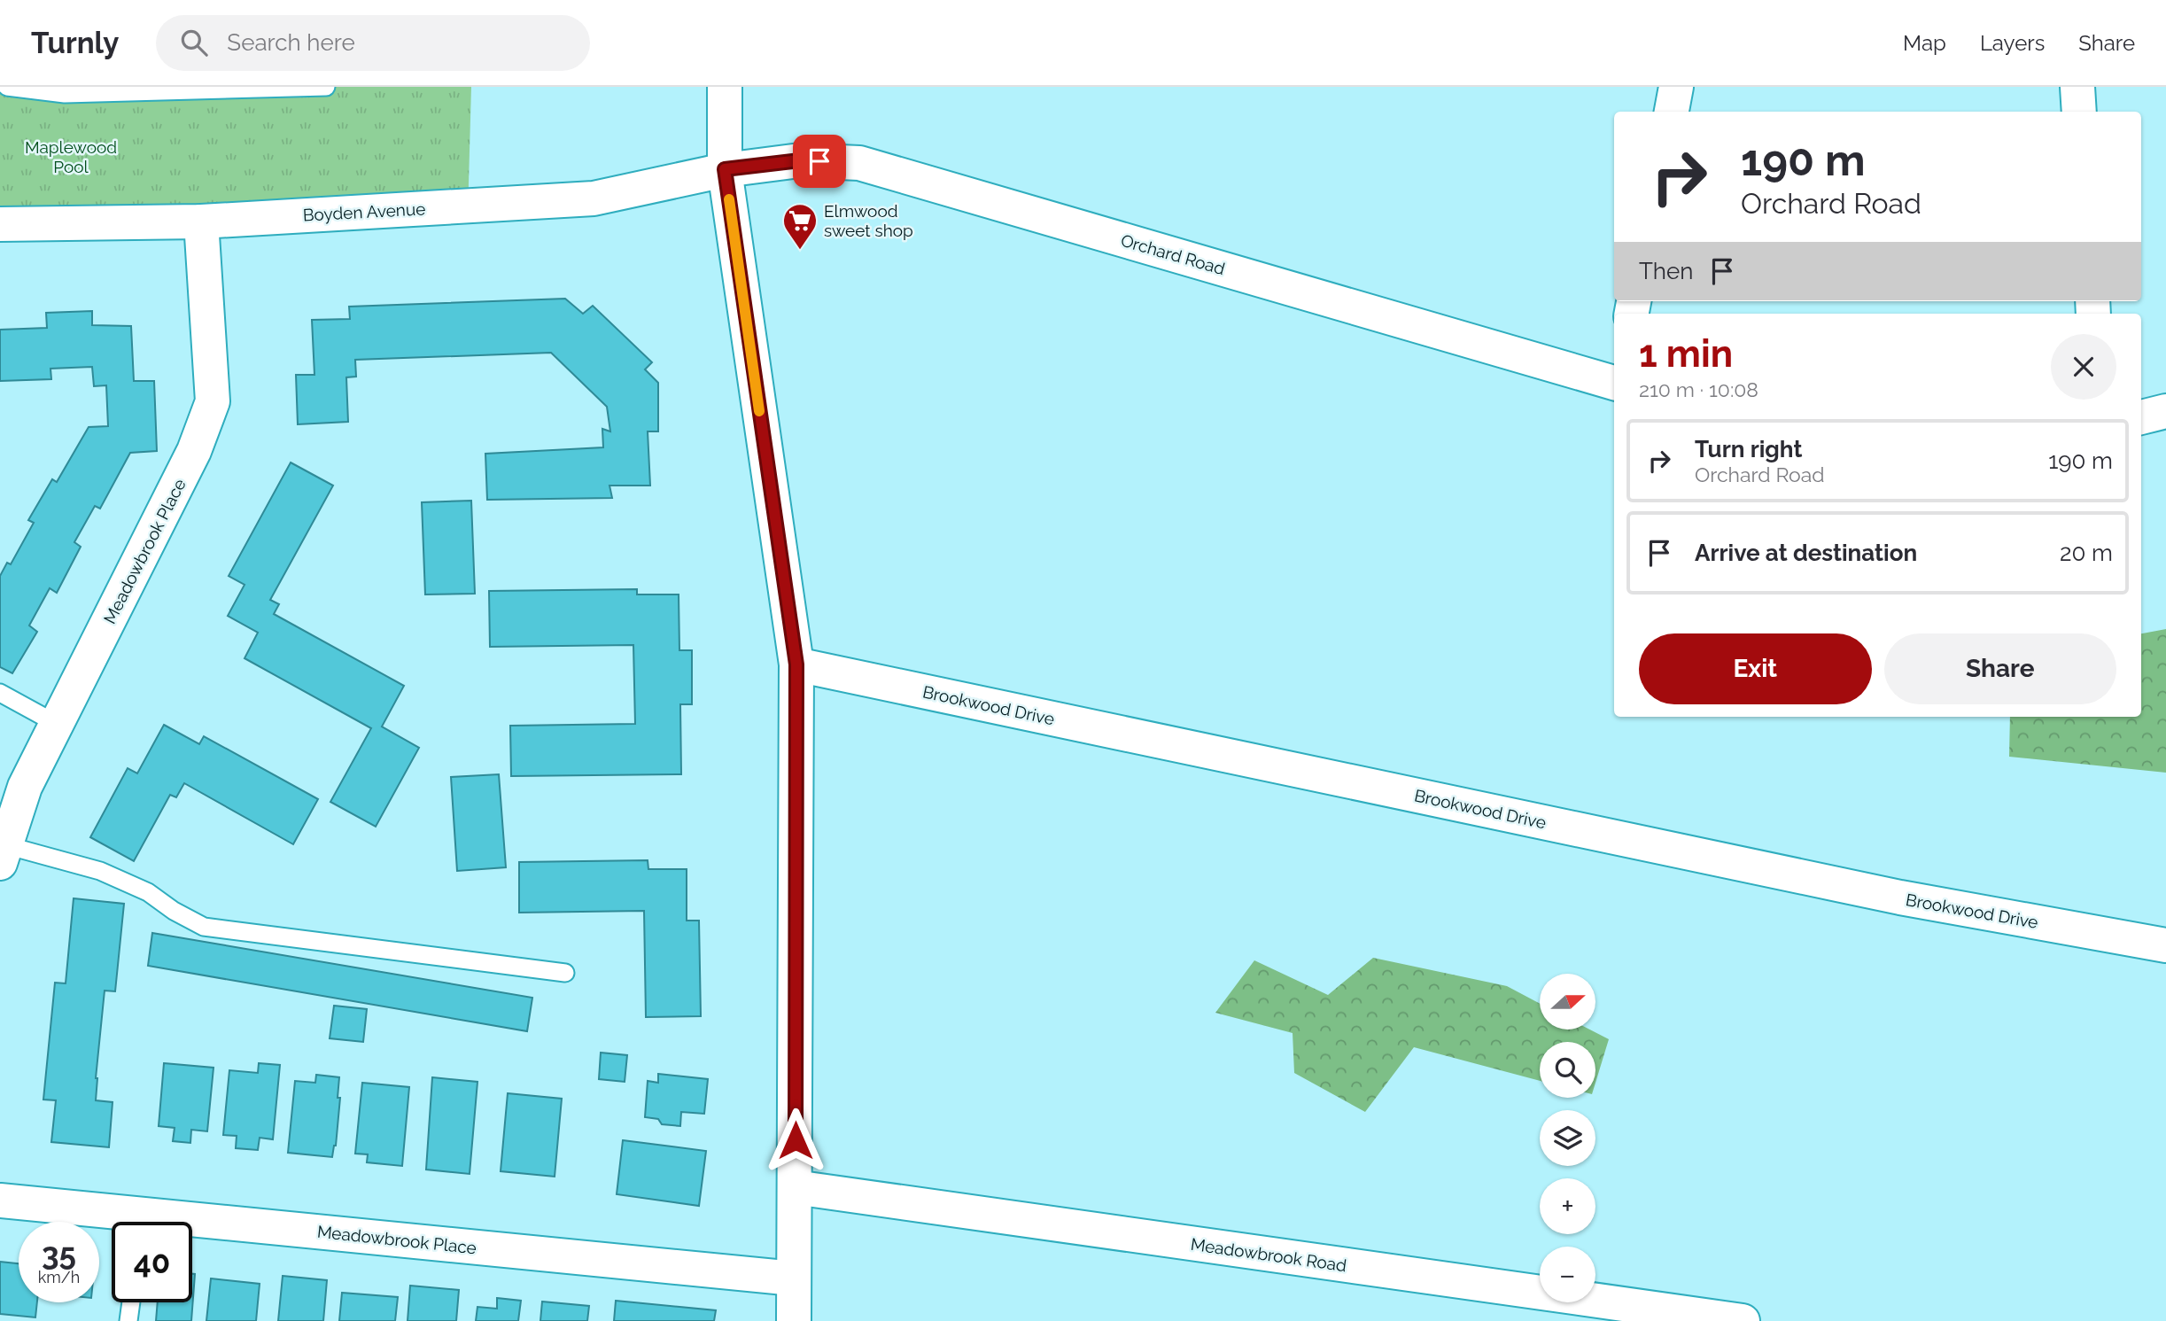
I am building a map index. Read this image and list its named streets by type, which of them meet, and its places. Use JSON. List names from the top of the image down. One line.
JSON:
{"streets":{"street":["Boyden Avenue","Orchard Road","Meadowbrook Place","Brookwood Drive","Meadowbrook Road"]},"crossings":[["Boyden Avenue","Orchard Road"],["Boyden Avenue","Meadowbrook Place"]],"parks":["Maplewood Pool"],"places":{"supermarket":["Elmwood sweet shop"]},"north":"right","page":{"header":"Turnly","search":"Search here","nav":["Map","Layers","Share"],"turn":["190 m","Orchard Road"],"then":"Then","heading":["1 min","210 m · 10:08"],"list":[{"name":"Turn right","note":"Orchard Road","value":"190 m"},{"name":"Arrive at destination","value":"20 m"}],"buttons":["Exit","Share"],"map_buttons":["+","−"],"speed":"35 km/h","limit":"40"}}
